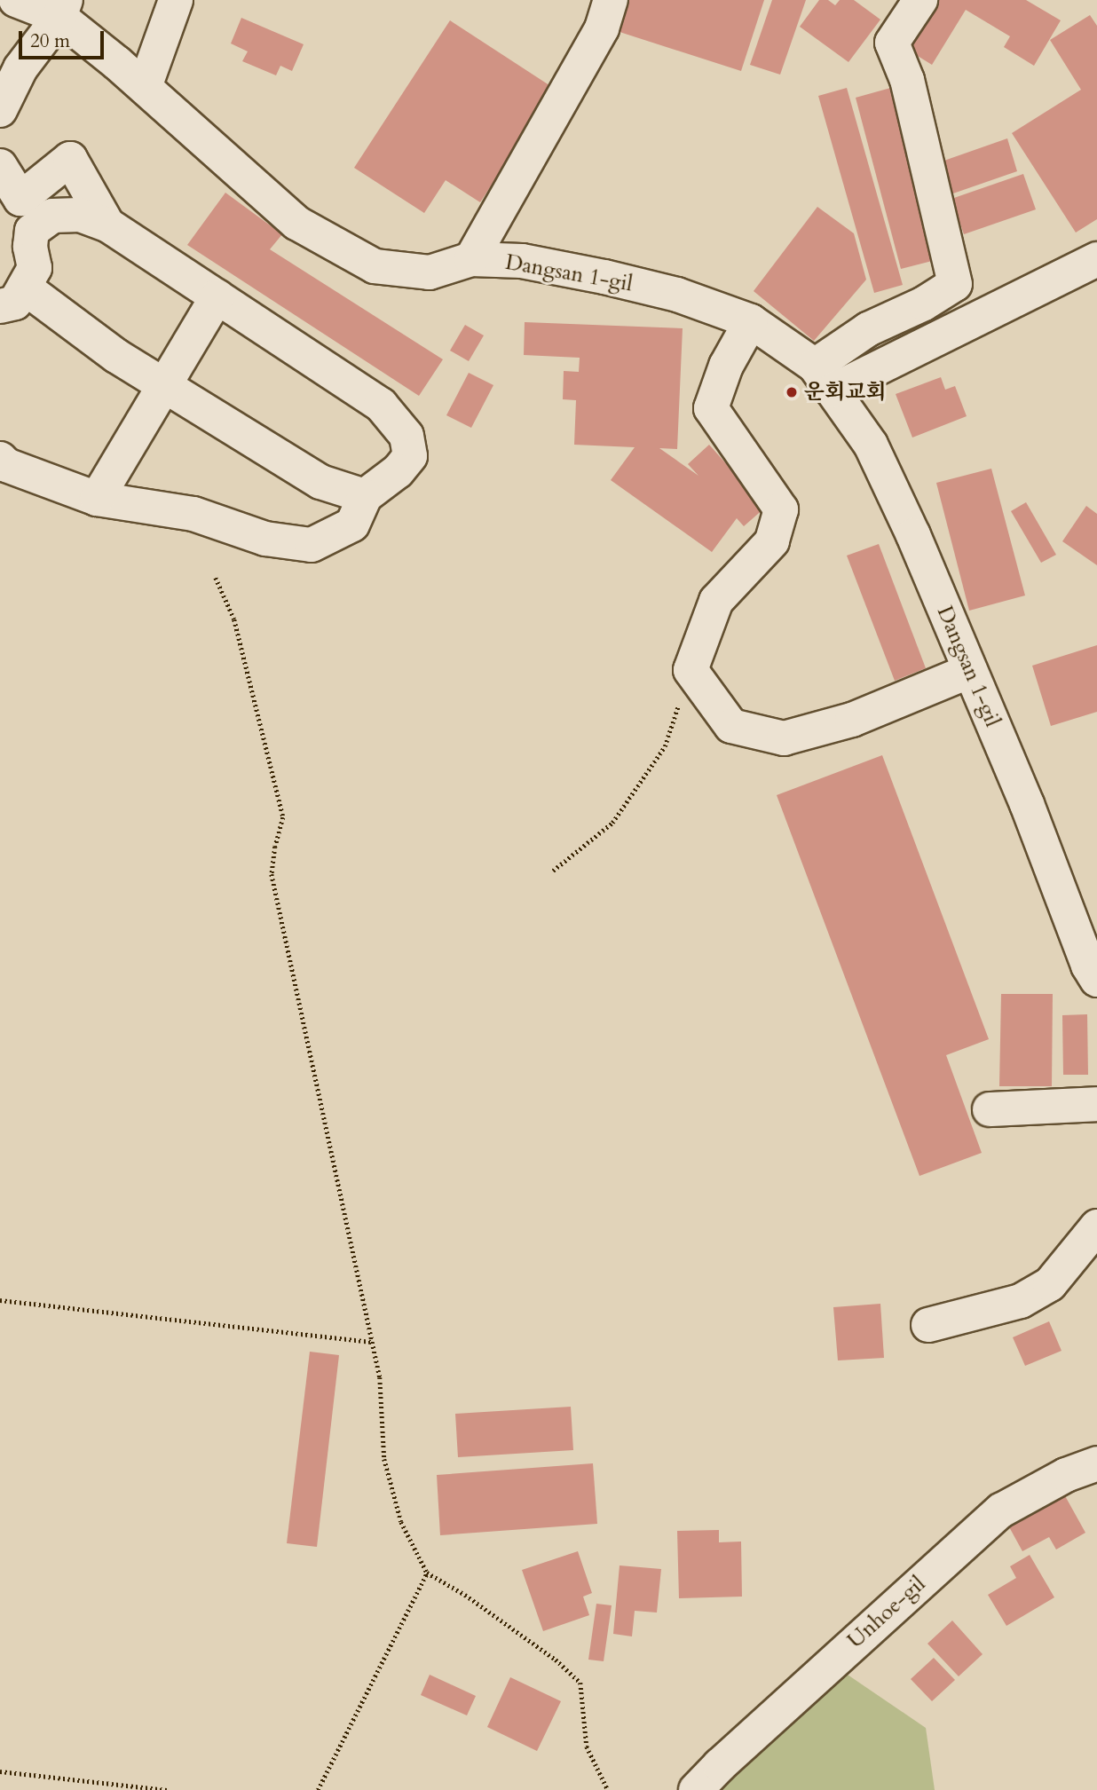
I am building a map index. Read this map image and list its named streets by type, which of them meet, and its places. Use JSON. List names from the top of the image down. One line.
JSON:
{"streets":{"street":["Dangsan 1-gil","Unhoe-gil"]},"places":["운회교회"],"scale_bar":"20 m"}
